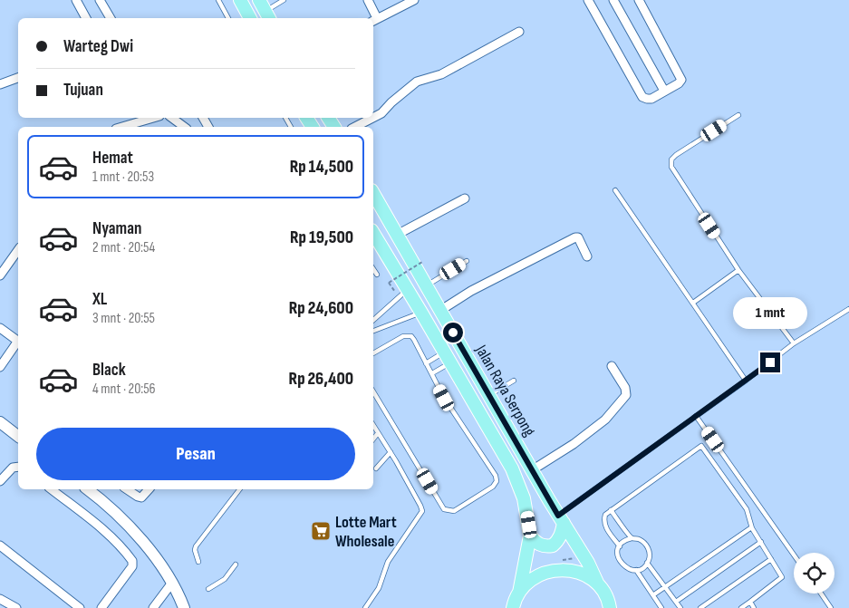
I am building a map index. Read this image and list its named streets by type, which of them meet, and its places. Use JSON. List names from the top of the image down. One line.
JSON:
{"streets":{"main road":["Jalan Raya Serpong"]},"places":{"supermarket":["Lotte Mart Wholesale"]},"page":{"banner":["Warteg Dwi","Tujuan"],"list":[{"name":"Hemat","note":"1 mnt · 20:53","value":"Rp 14,500"},{"name":"Nyaman","note":"2 mnt · 20:54","value":"Rp 19,500"},{"name":"XL","note":"3 mnt · 20:55","value":"Rp 24,600"},{"name":"Black","note":"4 mnt · 20:56","value":"Rp 26,400"}],"bubble":"1 mnt","buttons":"Pesan"}}
